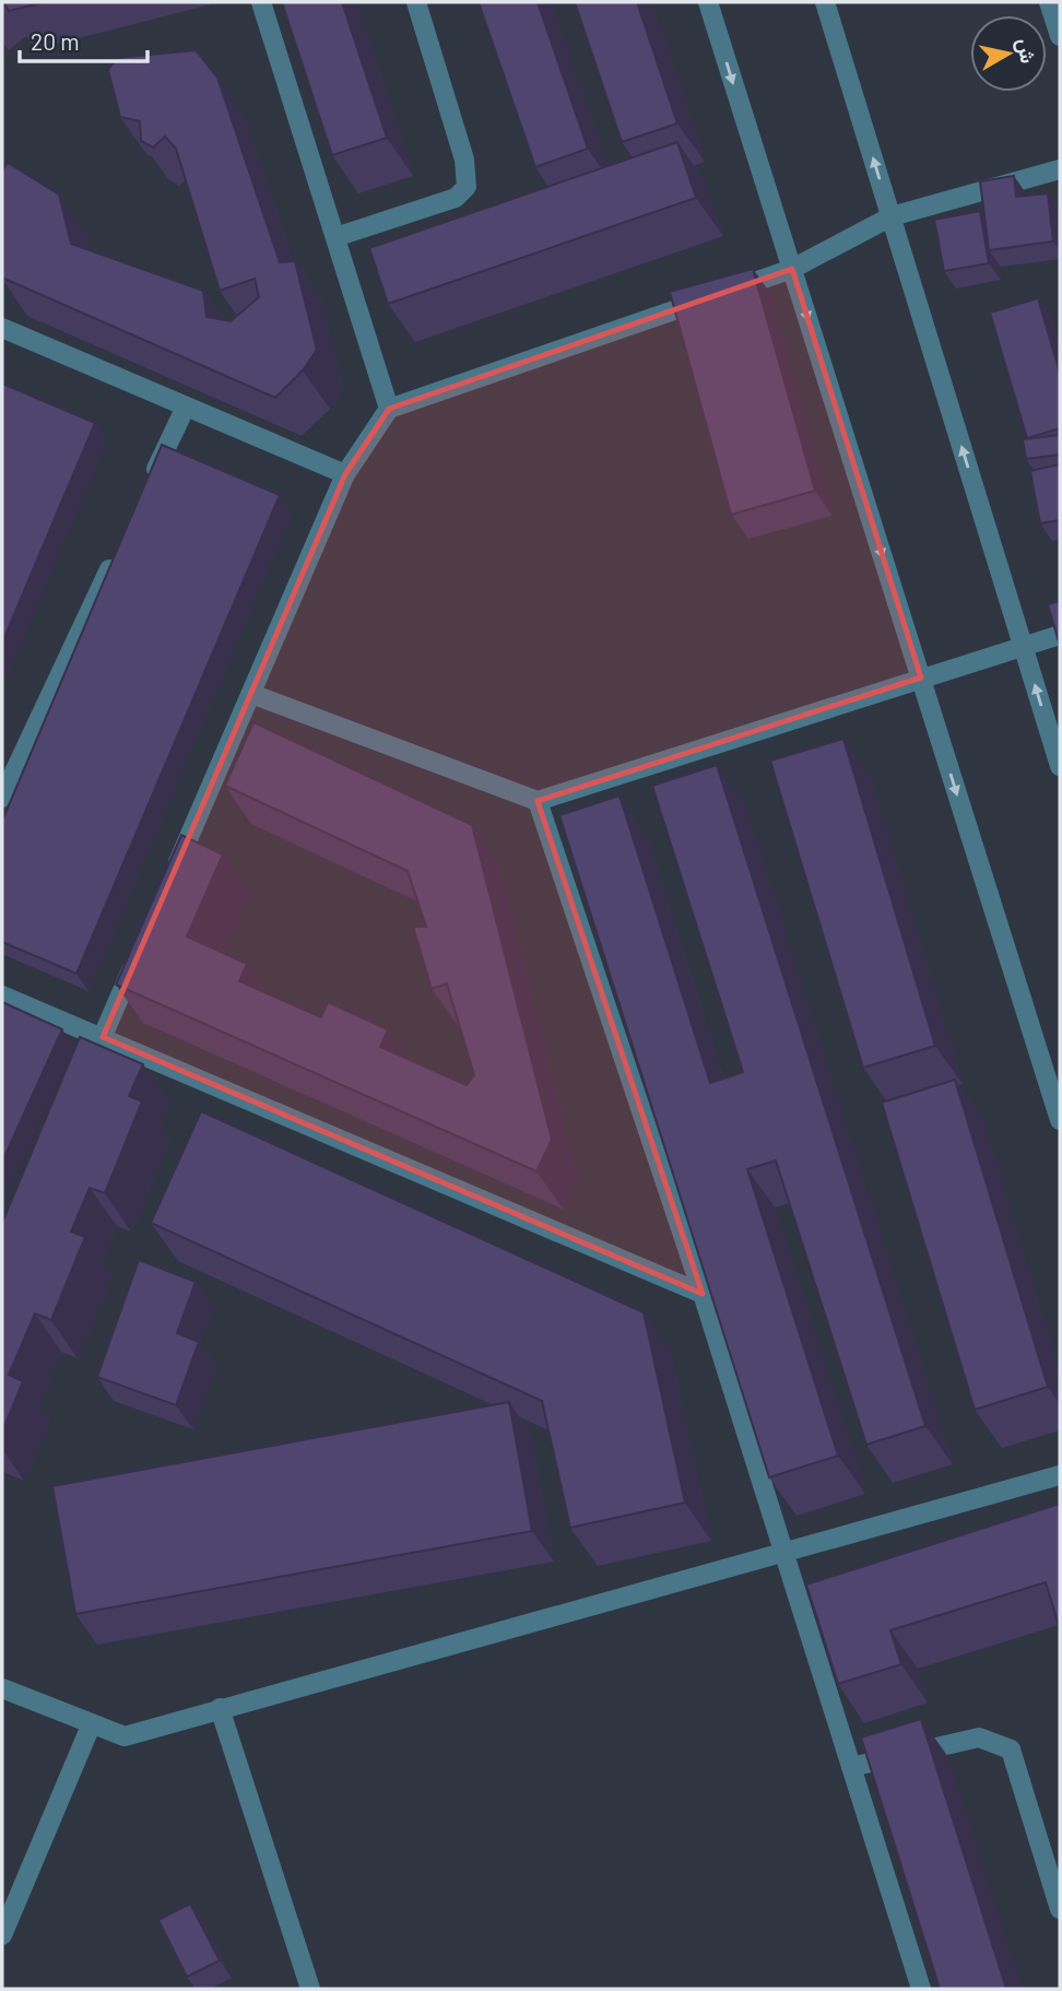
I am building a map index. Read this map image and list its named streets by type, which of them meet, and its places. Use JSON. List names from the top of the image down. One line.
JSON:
{"scale_bar":"20 m","north":"right"}
